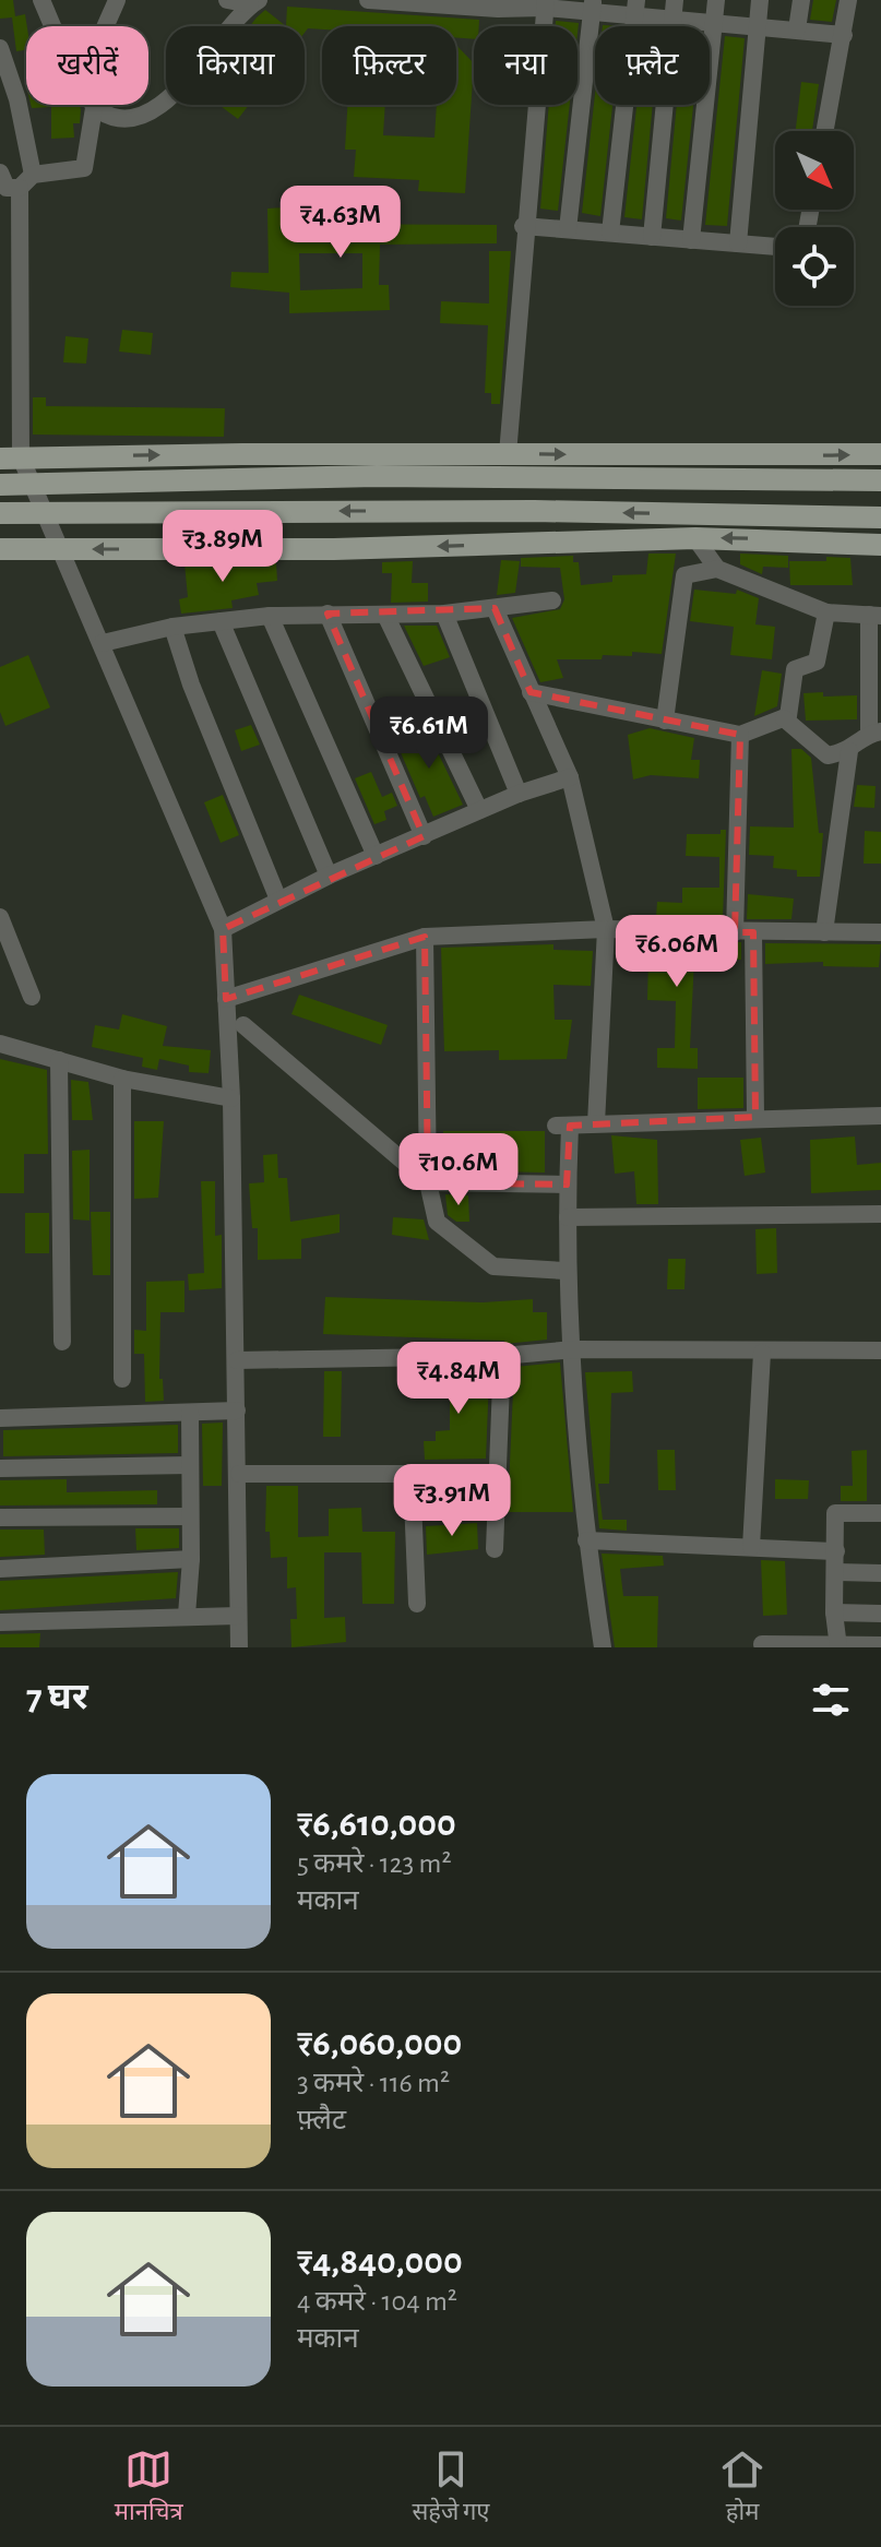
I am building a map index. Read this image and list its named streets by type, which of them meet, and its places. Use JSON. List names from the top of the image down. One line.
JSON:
{"north":"bottom right","page":{"chip":["खरीदें","किराया","फ़िल्टर","नया","फ़्लैट"],"price":["₹4.63M","₹3.89M","₹6.61M","₹6.06M","₹10.6M","₹4.84M","₹3.91M"],"heading":"7 घर","list":[{"name":"₹6,610,000","note":"5 कमरे · 123 m² · मकान"},{"name":"₹6,060,000","note":"3 कमरे · 116 m² · फ़्लैट"},{"name":"₹4,840,000","note":"4 कमरे · 104 m² · मकान"}],"tabs":["मानचित्र","सहेजे गए","होम"]}}
